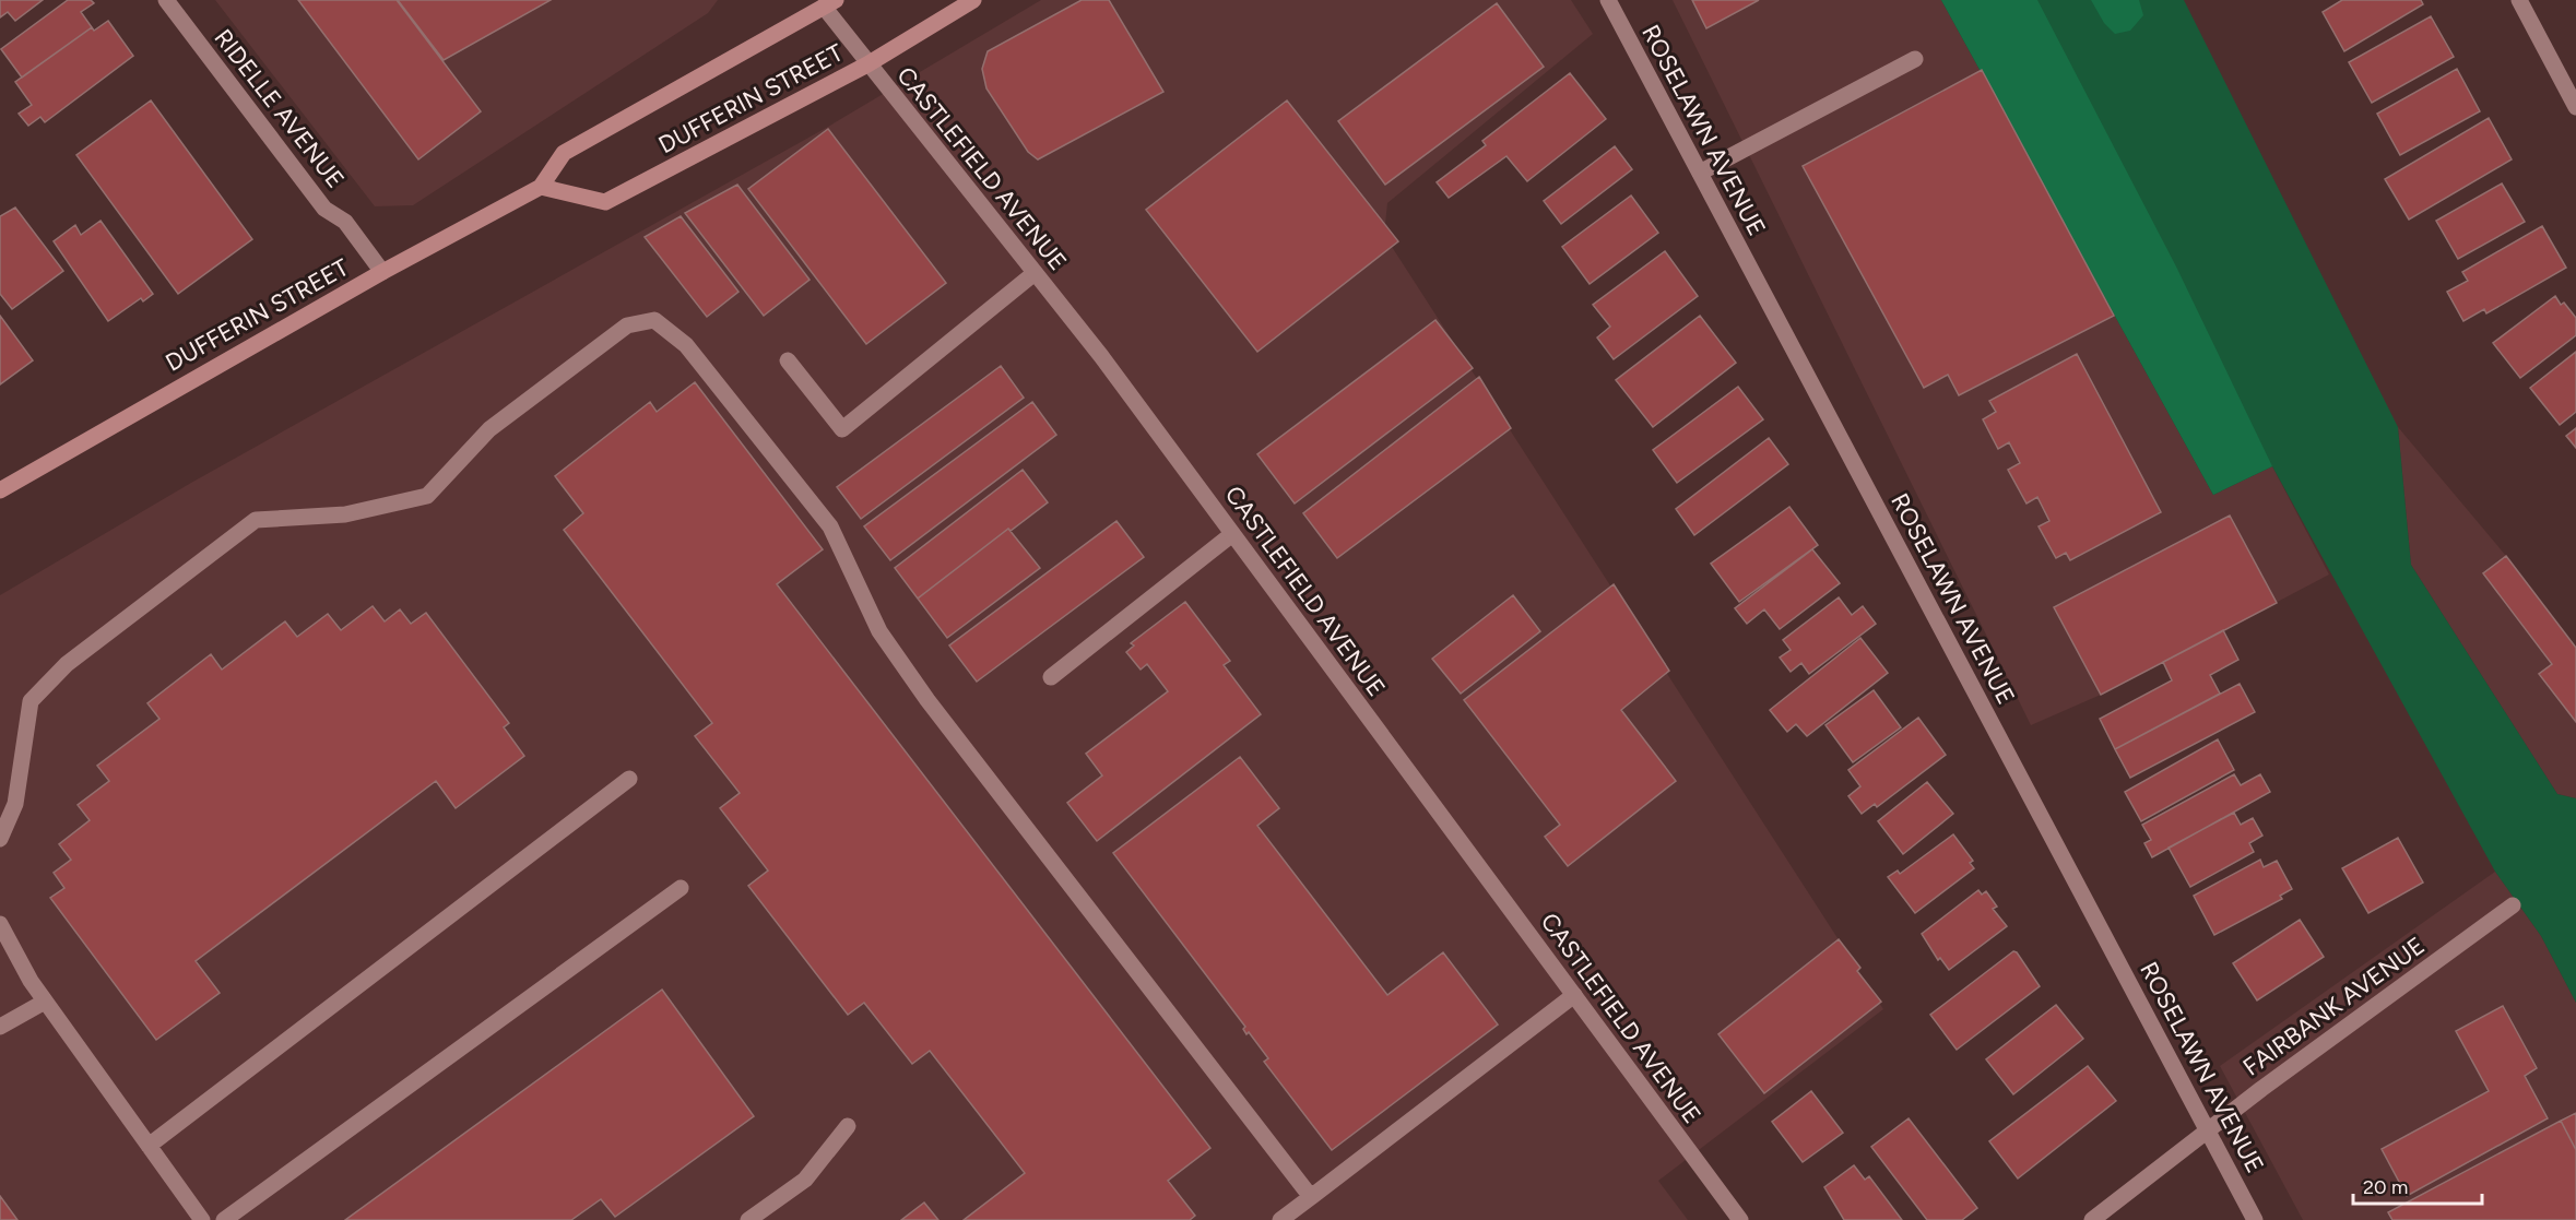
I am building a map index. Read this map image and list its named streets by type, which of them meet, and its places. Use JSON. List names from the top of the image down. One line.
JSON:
{"streets":{"main road":["DUFFERIN STREET"],"street":["RIDELLE AVENUE","ROSELAWN AVENUE","CASTLEFIELD AVENUE","FAIRBANK AVENUE"]},"crossings":[["DUFFERIN STREET","RIDELLE AVENUE"],["DUFFERIN STREET","CASTLEFIELD AVENUE"],["ROSELAWN AVENUE","FAIRBANK AVENUE"]],"scale_bar":"20 m"}
